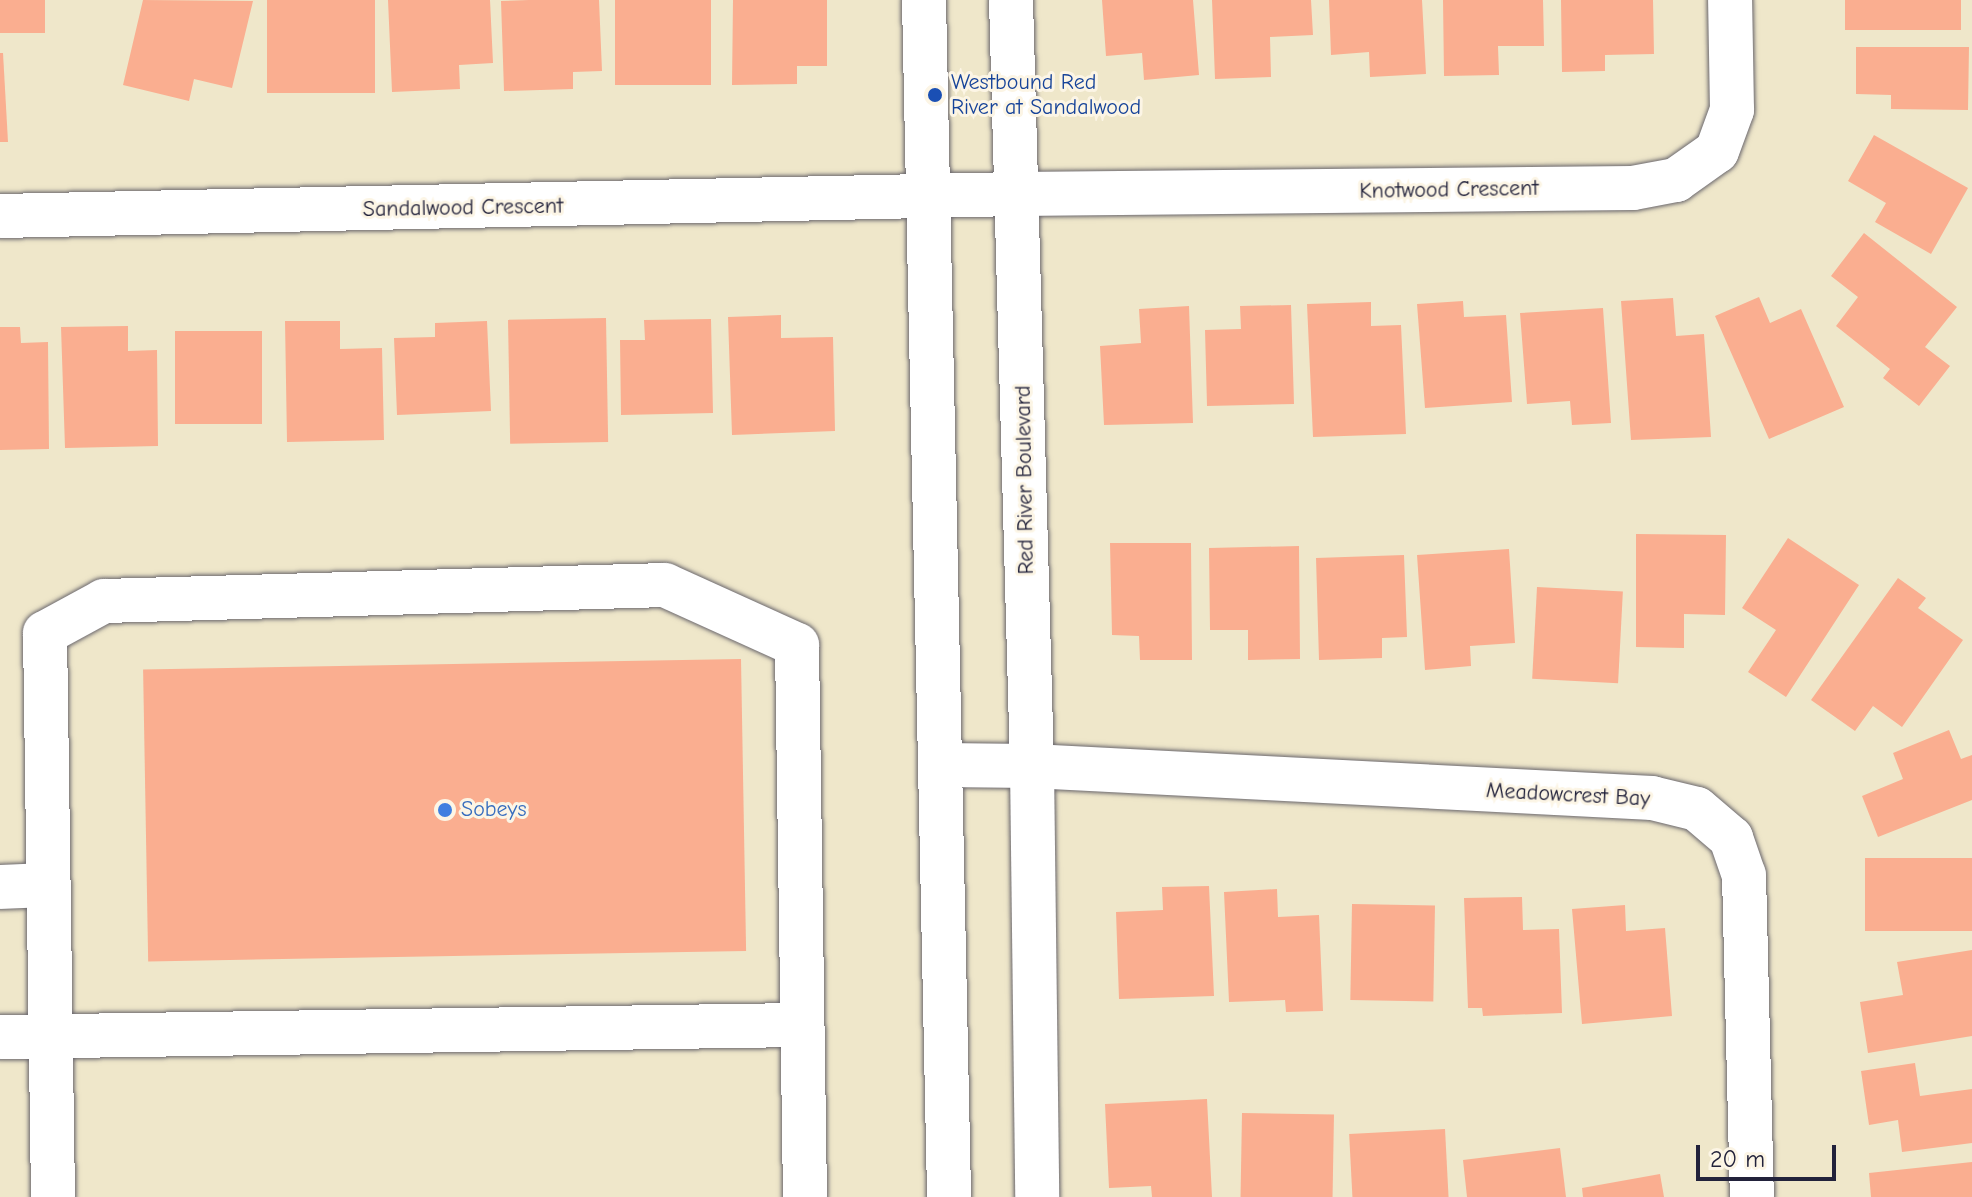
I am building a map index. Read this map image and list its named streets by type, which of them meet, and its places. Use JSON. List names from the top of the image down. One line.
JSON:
{"streets":{"street":["Knotwood Crescent","Sandalwood Crescent","Red River Boulevard","Meadowcrest Bay"]},"crossings":[["Knotwood Crescent","Red River Boulevard"],["Red River Boulevard","Meadowcrest Bay"]],"places":["Westbound Red River at Sandalwood","Sobeys"],"scale_bar":"20 m"}
